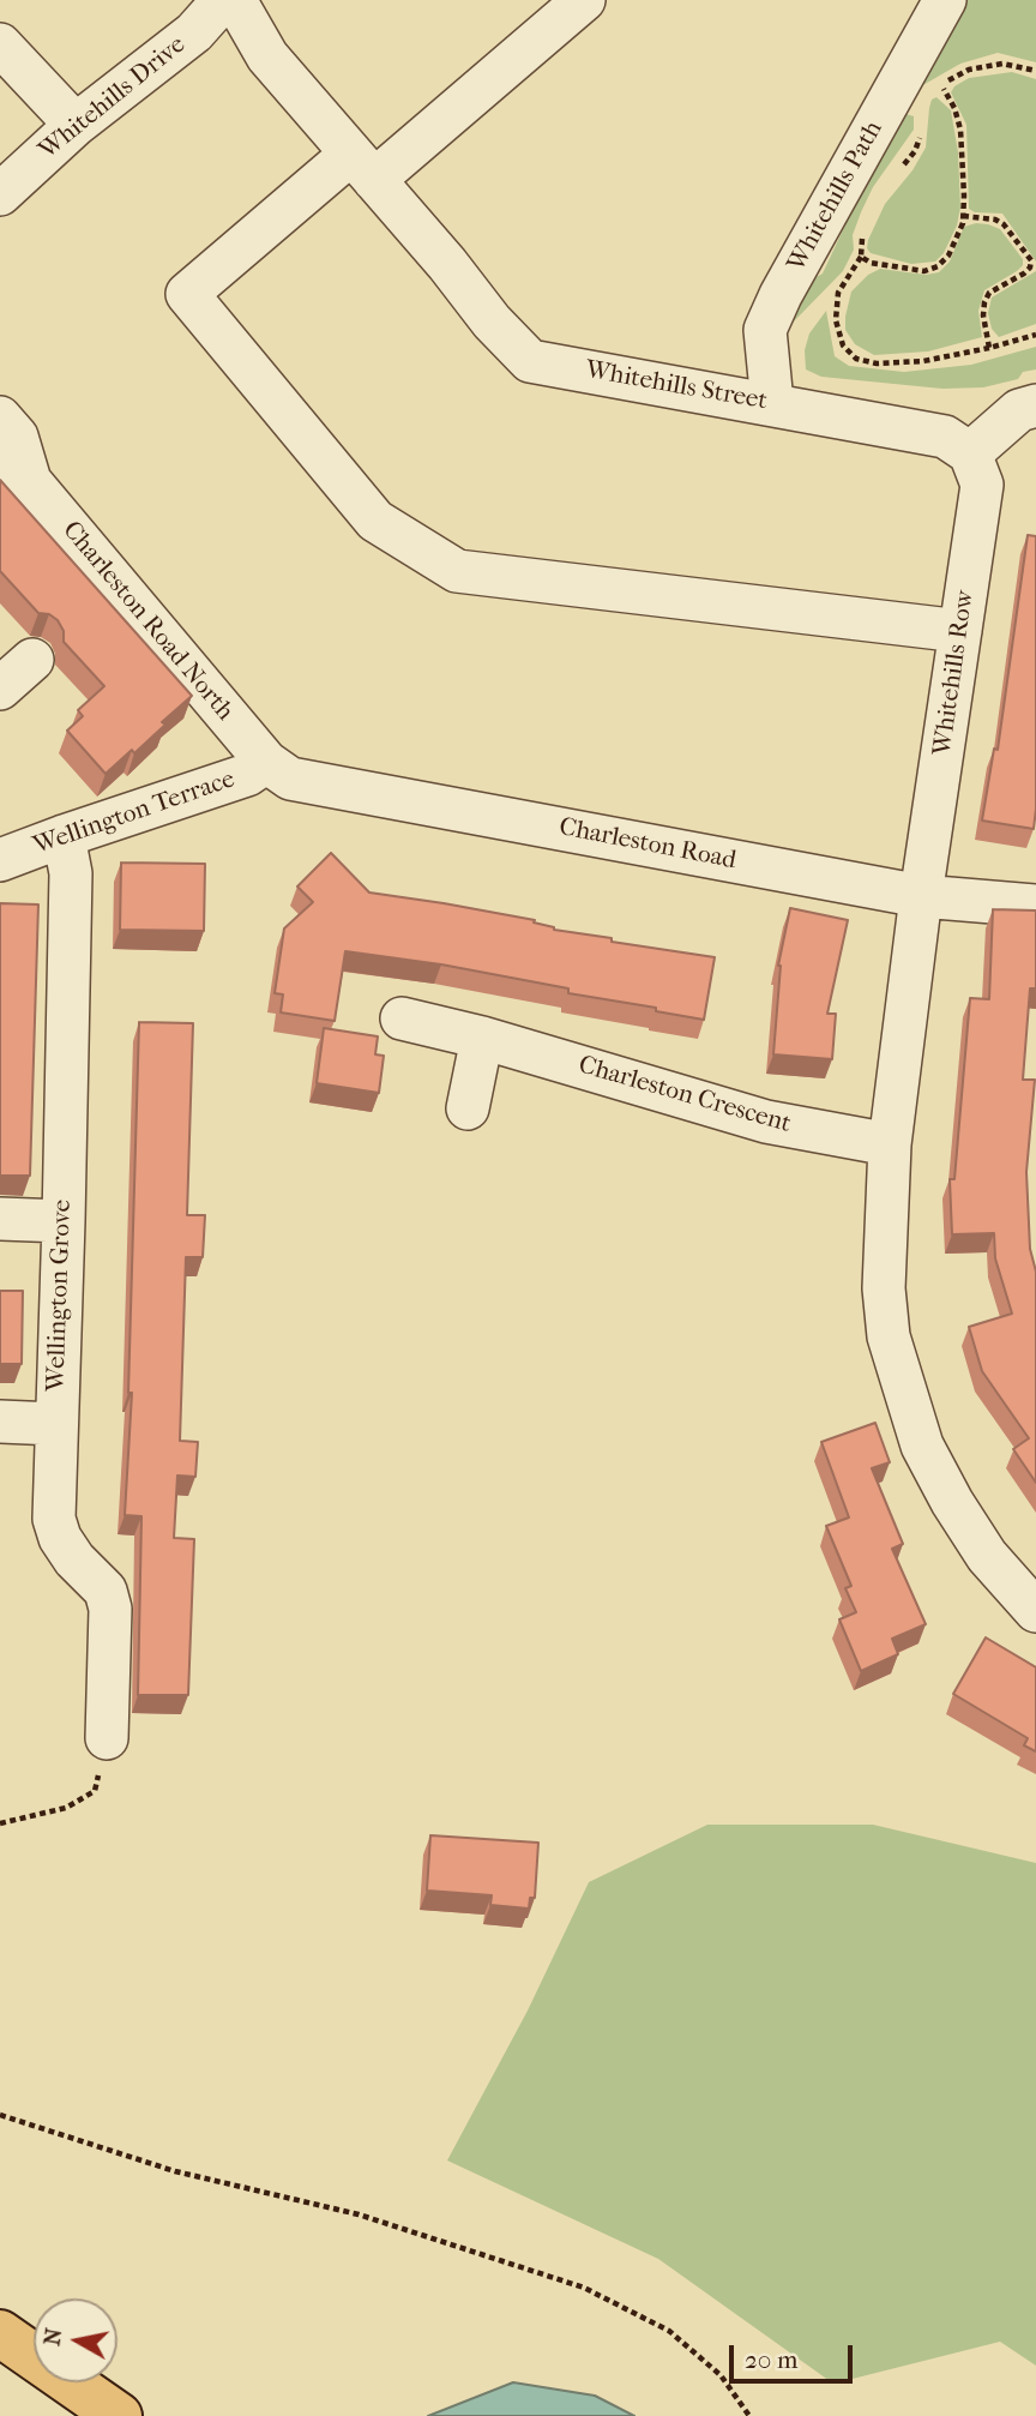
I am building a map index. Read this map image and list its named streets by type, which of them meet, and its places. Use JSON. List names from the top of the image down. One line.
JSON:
{"streets":{"street":["Whitehills Drive","Whitehills Path","Whitehills Street","Charleston Road North","Whitehills Row","Wellington Terrace","Charleston Road","Charleston Crescent","Wellington Grove"]},"crossings":[["Whitehills Path","Whitehills Street"],["Whitehills Street","Whitehills Row"],["Charleston Road North","Wellington Terrace"],["Charleston Road North","Charleston Road"],["Whitehills Row","Charleston Road"],["Wellington Terrace","Charleston Road"],["Wellington Terrace","Wellington Grove"]],"scale_bar":"20 m","north":"left"}
